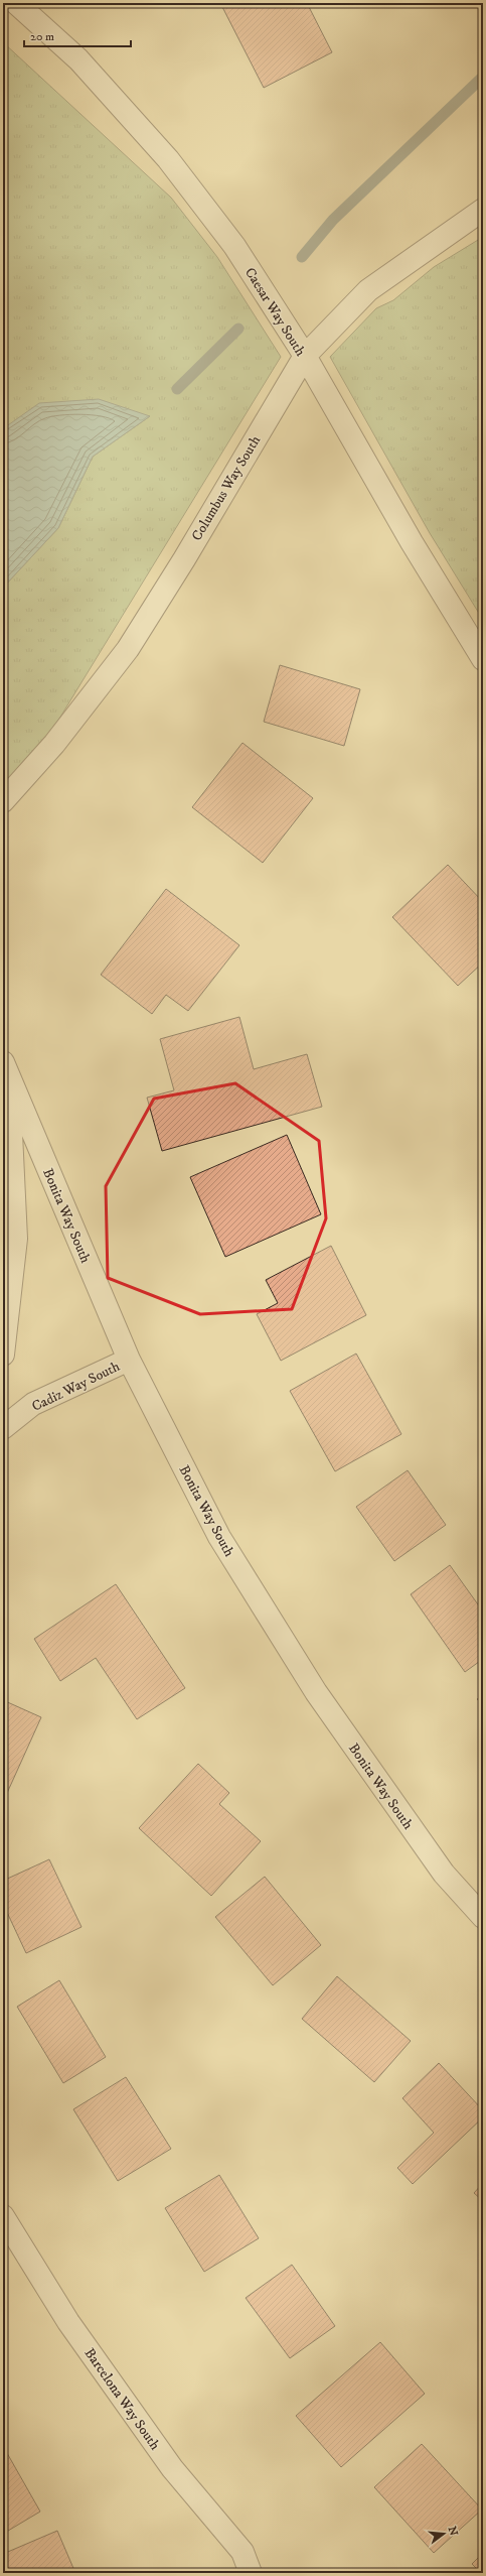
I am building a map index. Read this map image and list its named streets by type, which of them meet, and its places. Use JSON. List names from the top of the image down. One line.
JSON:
{"streets":{"street":["Caesar Way South","Columbus Way South","Bonita Way South","Cadiz Way South","Barcelona Way South"]},"crossings":[["Caesar Way South","Columbus Way South"],["Bonita Way South","Cadiz Way South"]],"scale_bar":"20 m","north":"right"}
